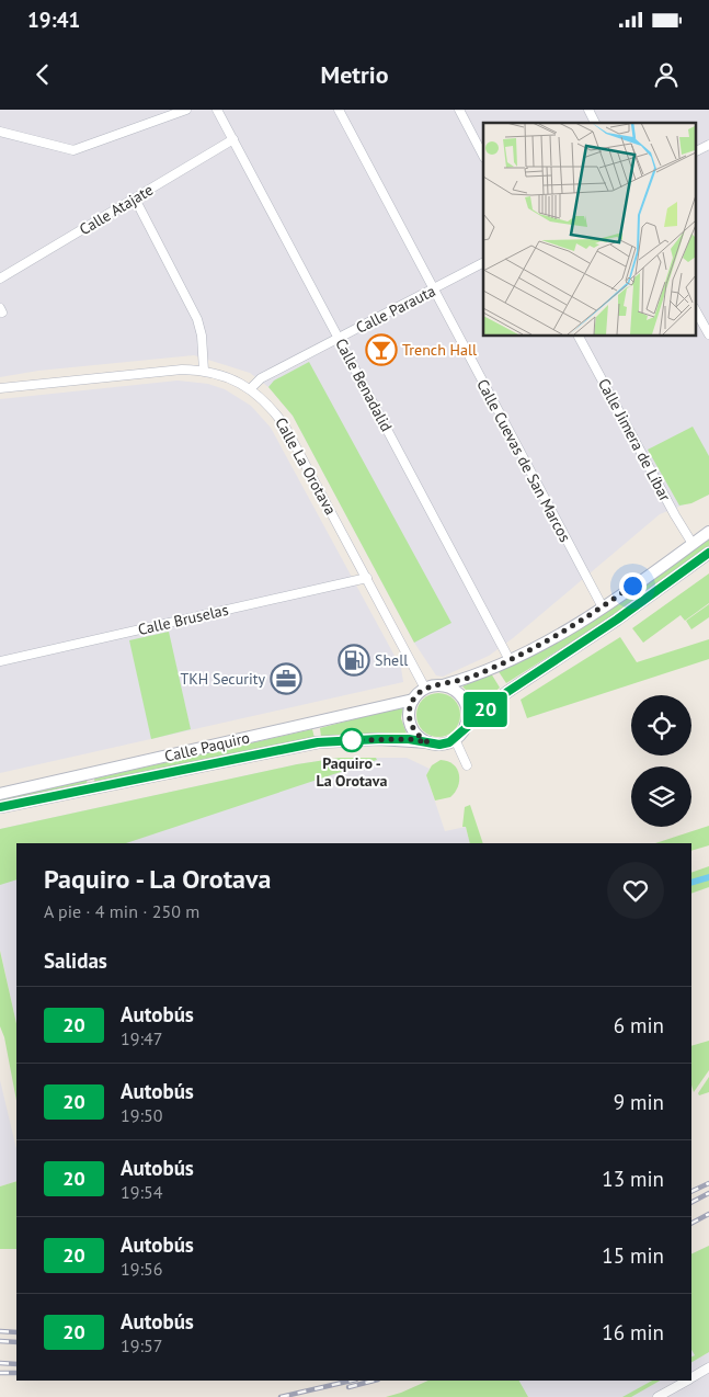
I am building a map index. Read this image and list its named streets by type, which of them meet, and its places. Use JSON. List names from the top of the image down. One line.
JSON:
{"streets":{"main road":["Calle Paquiro"],"street":["Calle Atajate","Calle Parauta","Calle Benadalid","Calle Jimera de Líbar","Calle Cuevas de San Marcos","Calle La Orotava","Calle Bruselas"]},"crossings":[["Calle Atajate","Calle Benadalid"],["Calle Parauta","Calle Benadalid"],["Calle Parauta","Calle Cuevas de San Marcos"],["Calle Parauta","Calle La Orotava"],["Calle La Orotava","Calle Bruselas"],["Calle La Orotava","Calle Paquiro"]],"places":{"bar":["Trench Hall"],"fuel station":["Shell"],"office":["TKH Security"],"other":["Paquiro - La Orotava"]},"lines":["bus line 20"],"page":{"status":"19:41","header":"Metrio","on_map":"20","heading":[["Paquiro - La Orotava","A pie · 4 min · 250 m"],"Salidas"],"list":[{"mark":"20","name":"Autobús","note":"19:47","value":"6 min"},{"mark":"20","name":"Autobús","note":"19:50","value":"9 min"},{"mark":"20","name":"Autobús","note":"19:54","value":"13 min"},{"mark":"20","name":"Autobús","note":"19:56","value":"15 min"},{"mark":"20","name":"Autobús","note":"19:57","value":"16 min"}]}}
